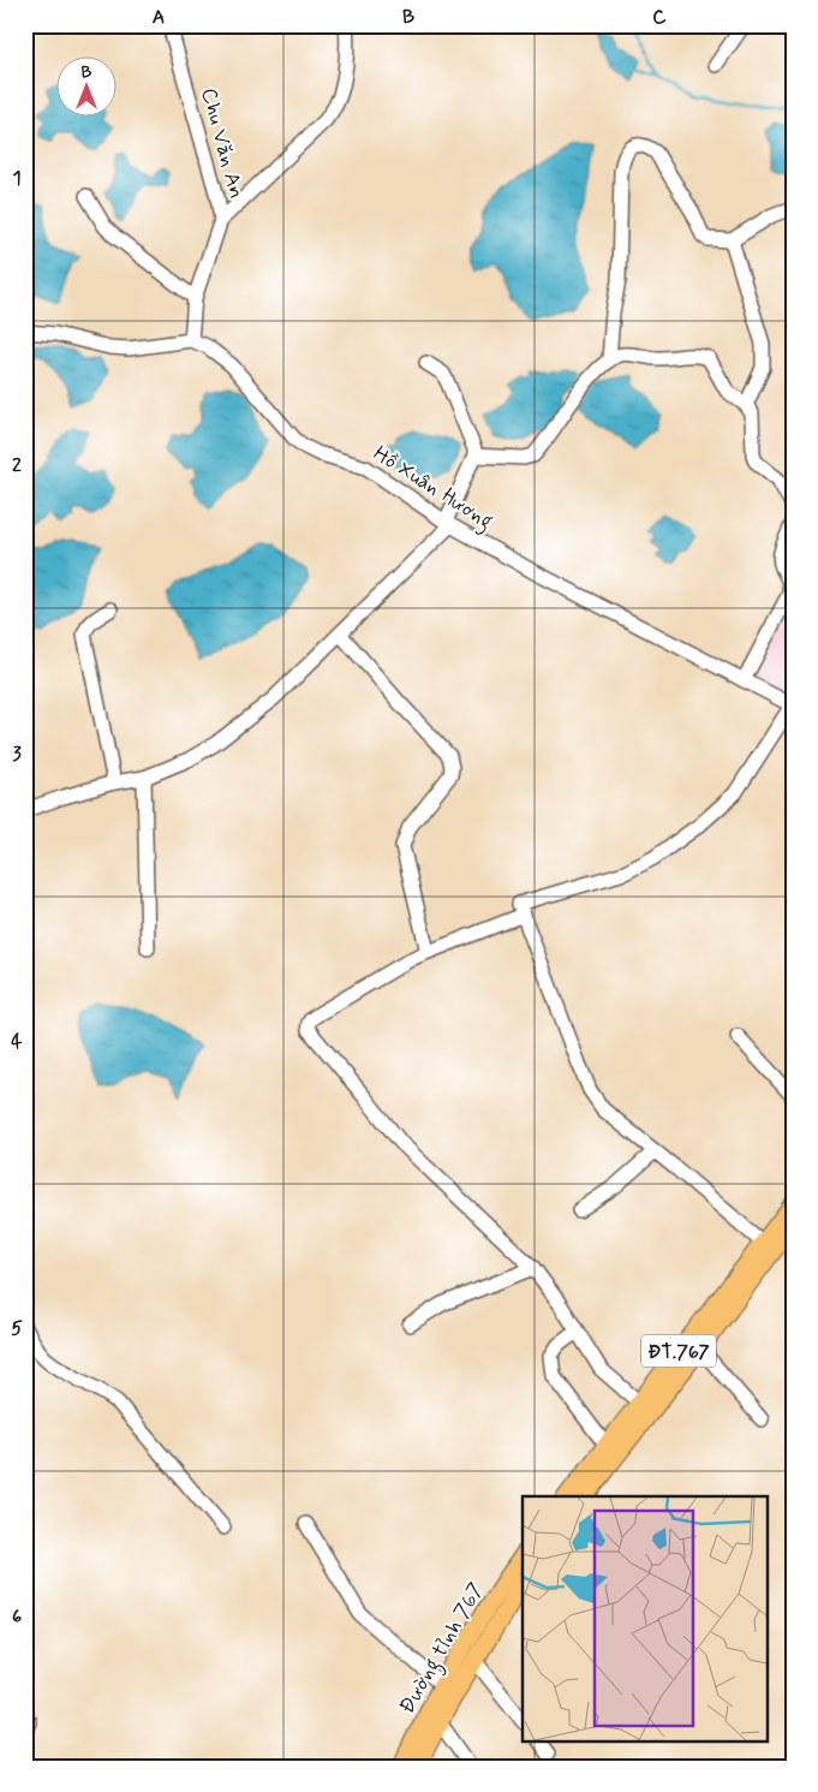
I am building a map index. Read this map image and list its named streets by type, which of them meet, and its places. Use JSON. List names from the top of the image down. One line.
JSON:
{"streets":{"main road":["ĐT.767","Đường tỉnh 767"],"street":["Chu Văn An","Hồ Xuân Hương"]},"crossings":[["Chu Văn An","Hồ Xuân Hương"]],"north":"top","grid":{"columns":["A","B","C"],"rows":["1","2","3","4","5","6"]}}
